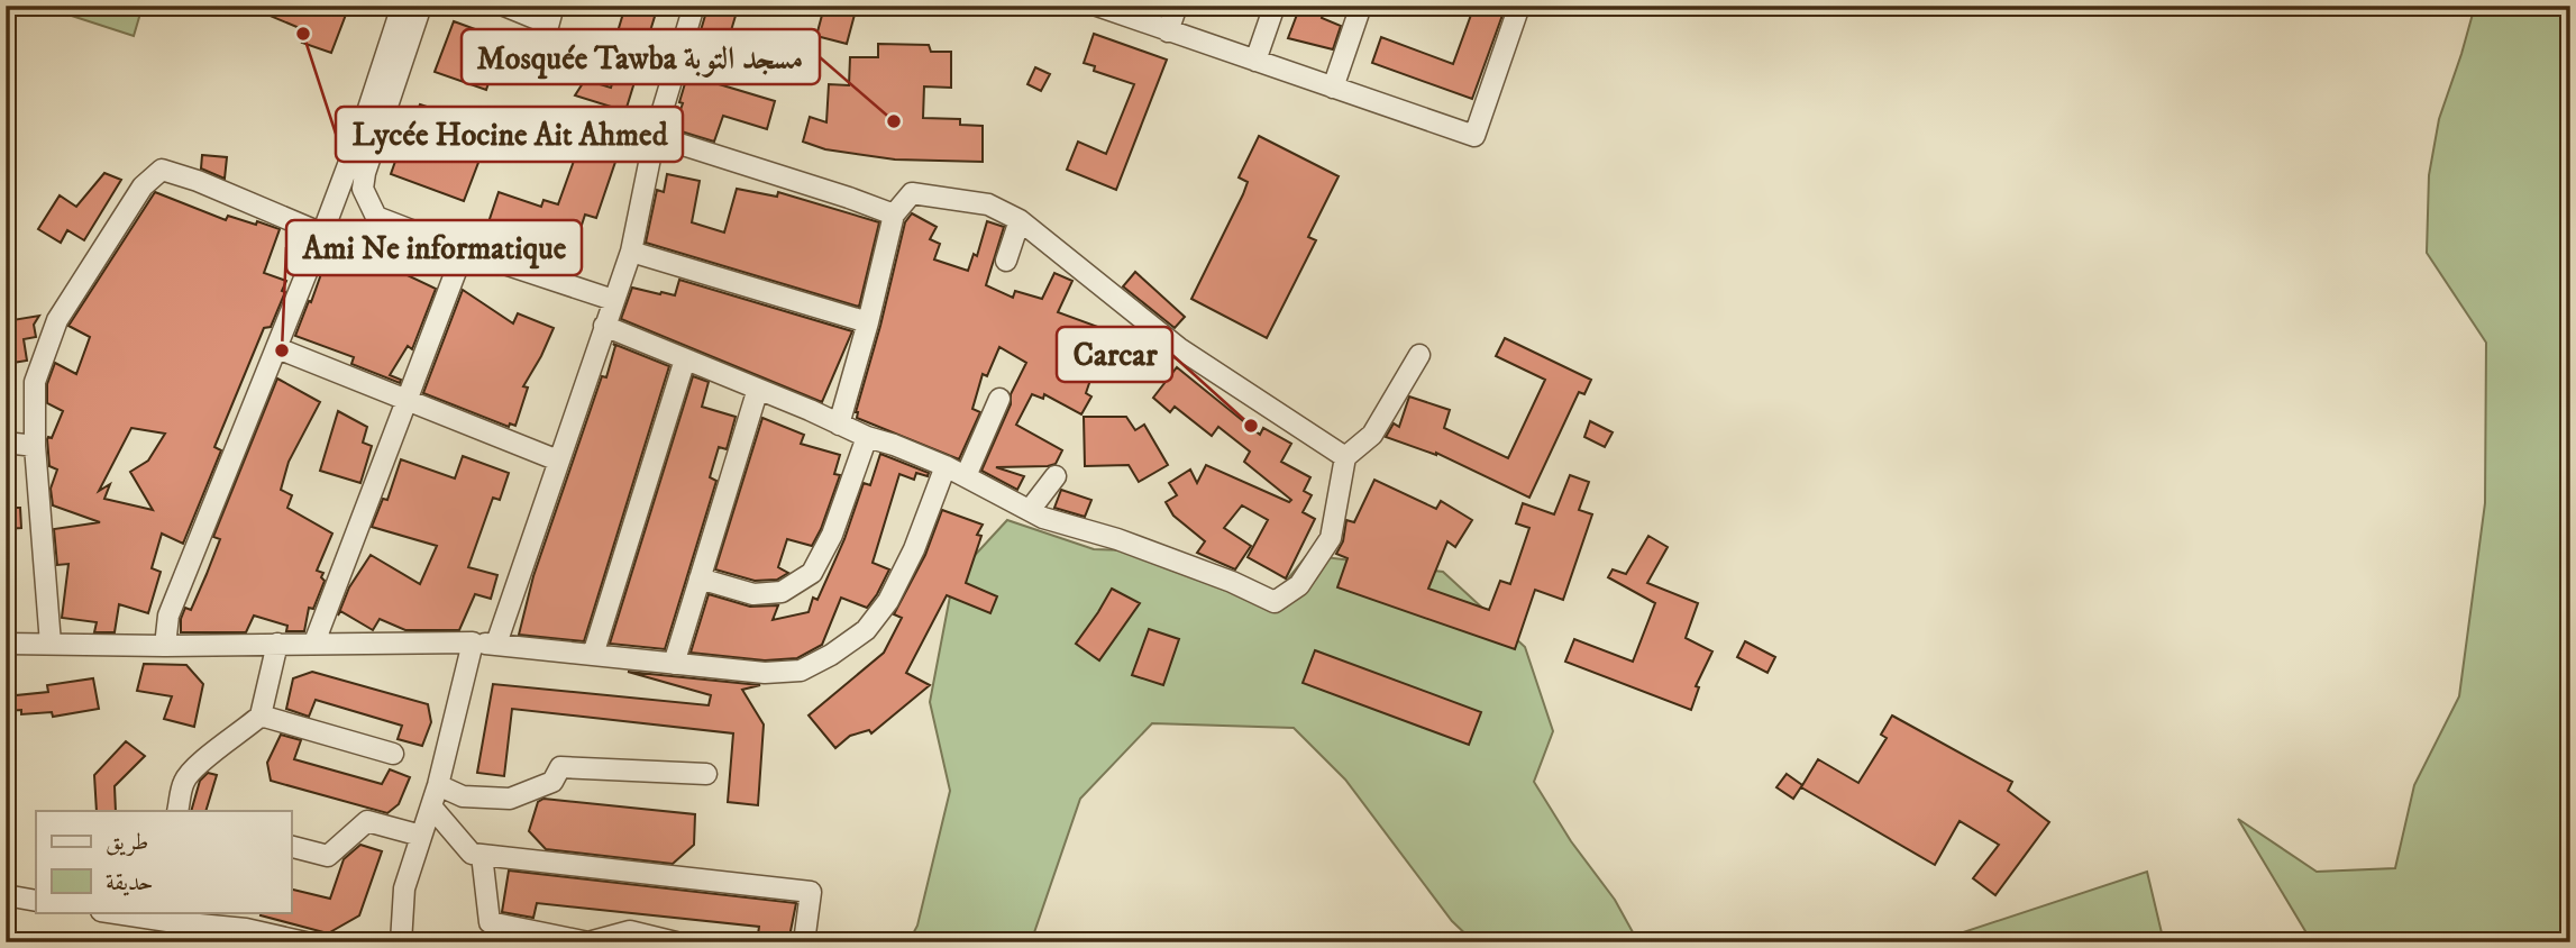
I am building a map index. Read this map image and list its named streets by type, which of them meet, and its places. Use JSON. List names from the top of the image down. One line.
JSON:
{"places":["Lycée Hocine Ait Ahmed","Mosquée Tawba مسجد التوبة","Ami Ne informatique","Carcar"],"legend":["طريق","حديقة"]}
